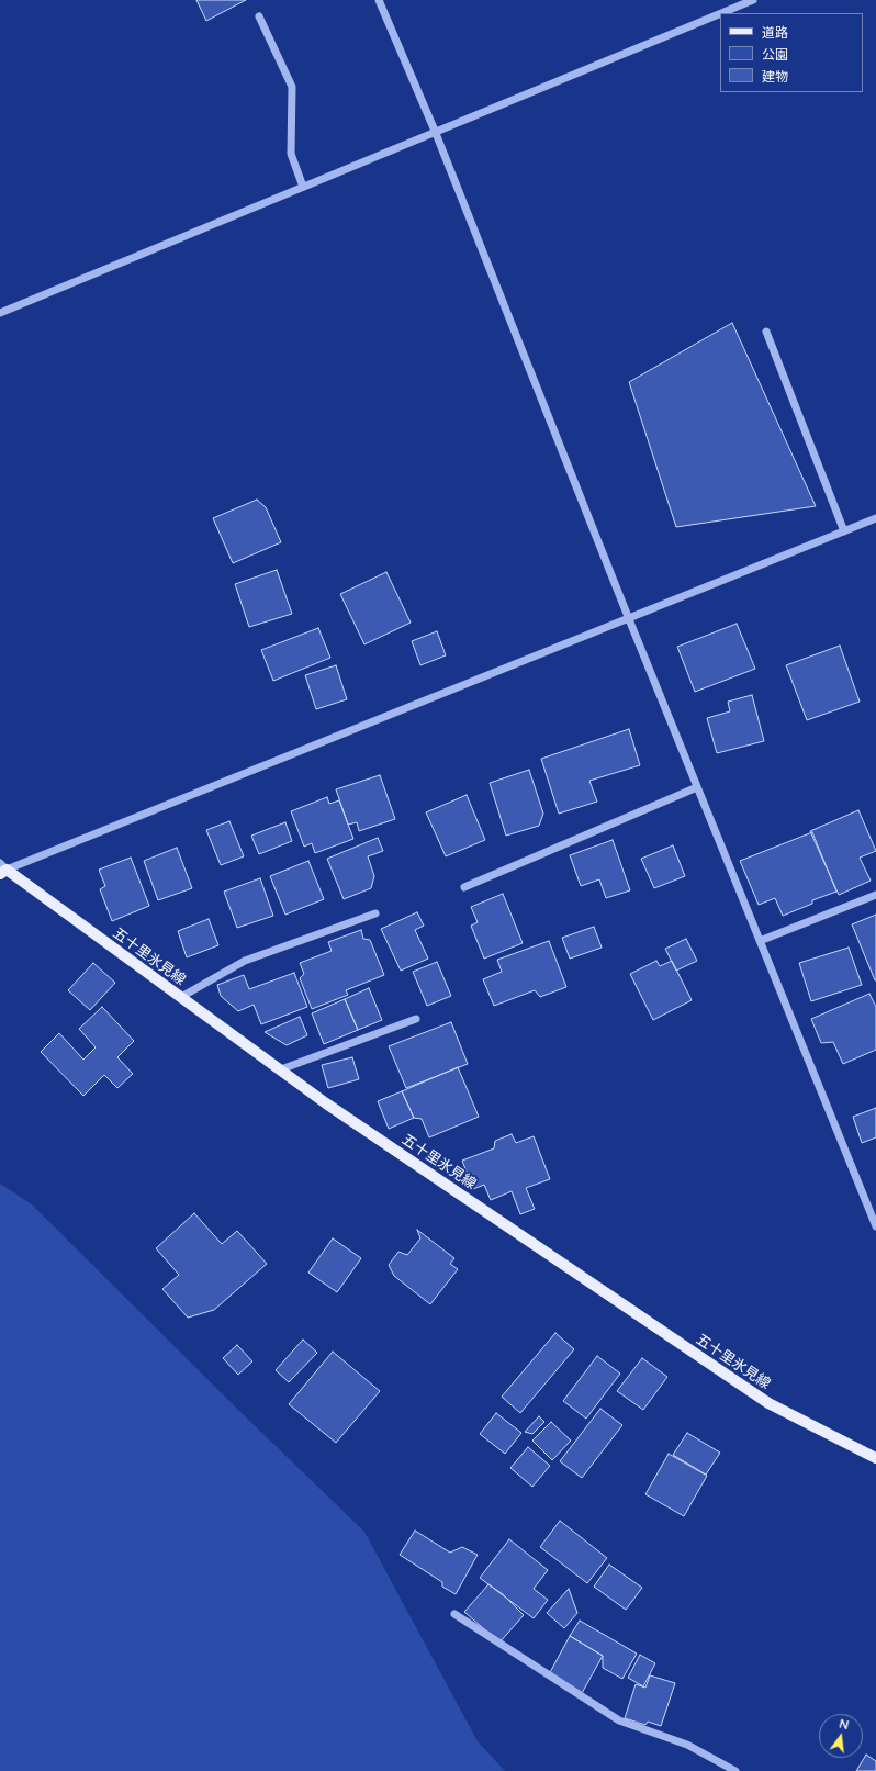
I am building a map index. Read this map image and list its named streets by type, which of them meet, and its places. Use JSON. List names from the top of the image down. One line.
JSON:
{"streets":{"main road":["五十里氷見線"]},"legend":["道路","公園","建物"],"north":"top"}
